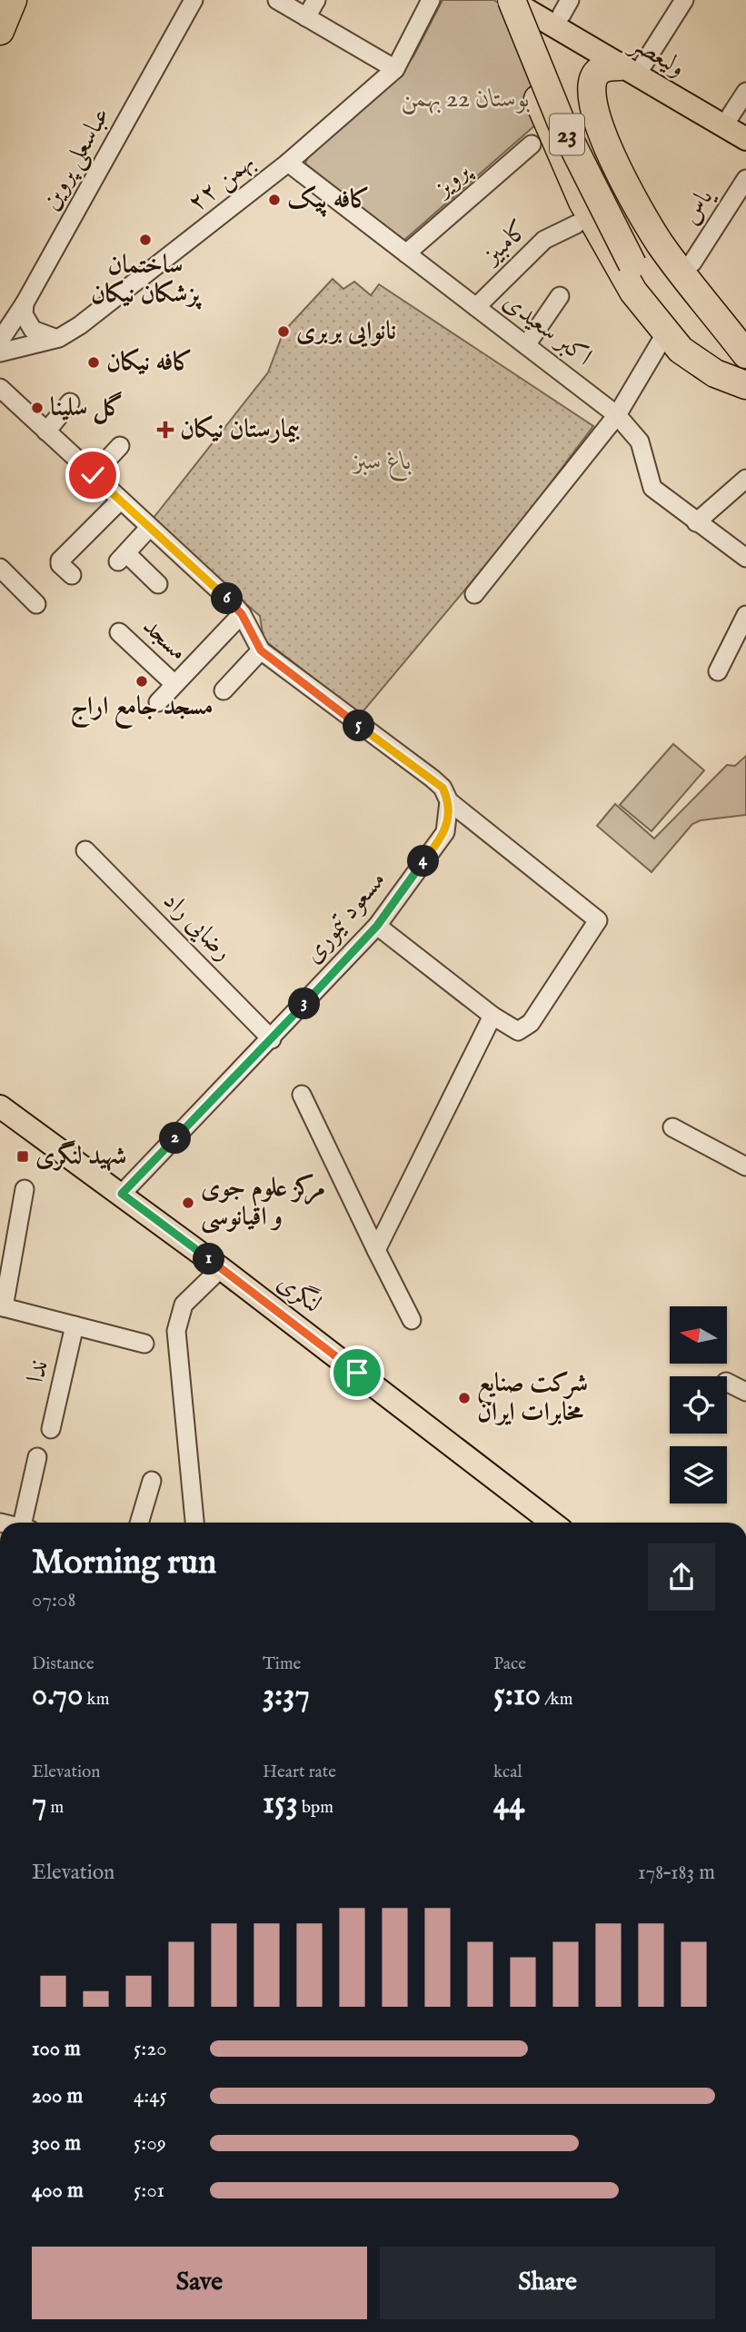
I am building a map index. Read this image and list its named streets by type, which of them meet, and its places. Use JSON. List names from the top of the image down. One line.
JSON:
{"streets":{"highway":["23"],"main road":["ولیعصر","لنگری"],"street":["عباسعلی پروین","پرویز","۲۲ بهمن","یاس","کامبیز","اکبر سعیدی","مسجد","مسعود تیموری","رضایی راد","ندا"]},"crossings":[["ولیعصر","23"],["پرویز","اکبر سعیدی"],["۲۲ بهمن","اکبر سعیدی"],["کامبیز","اکبر سعیدی"],["مسعود تیموری","رضایی راد"],["مسعود تیموری","لنگری"]],"parks":["بوستان 22 بهمن","باغ سبز"],"places":{"other":["کافه پیک","ساختمان پزشکان نیکان","نانوایی بربری","کافه نیکان","گل سلینا","مسجد جامع اراج","مرکز علوم جوی و اقیانوسی","شرکت صنایع مخابرات ایران"],"health":["بیمارستان نیکان"],"transit":["شهید لنگری"]},"north":"left","page":{"pins":["6","5","4","3","2","1"],"heading":["Morning run","07:08"],"stats":[["Distance","0.70 km"],["Time","3:37"],["Pace","5:10 /km"],["Elevation","7 m"],["Heart rate","153 bpm"],["kcal","44"]],"chart":["Elevation","178–183 m"],"list":[{"name":"100 m","note":"5:20"},{"name":"200 m","note":"4:45"},{"name":"300 m","note":"5:09"},{"name":"400 m","note":"5:01"}],"buttons":["Save","Share"]}}
